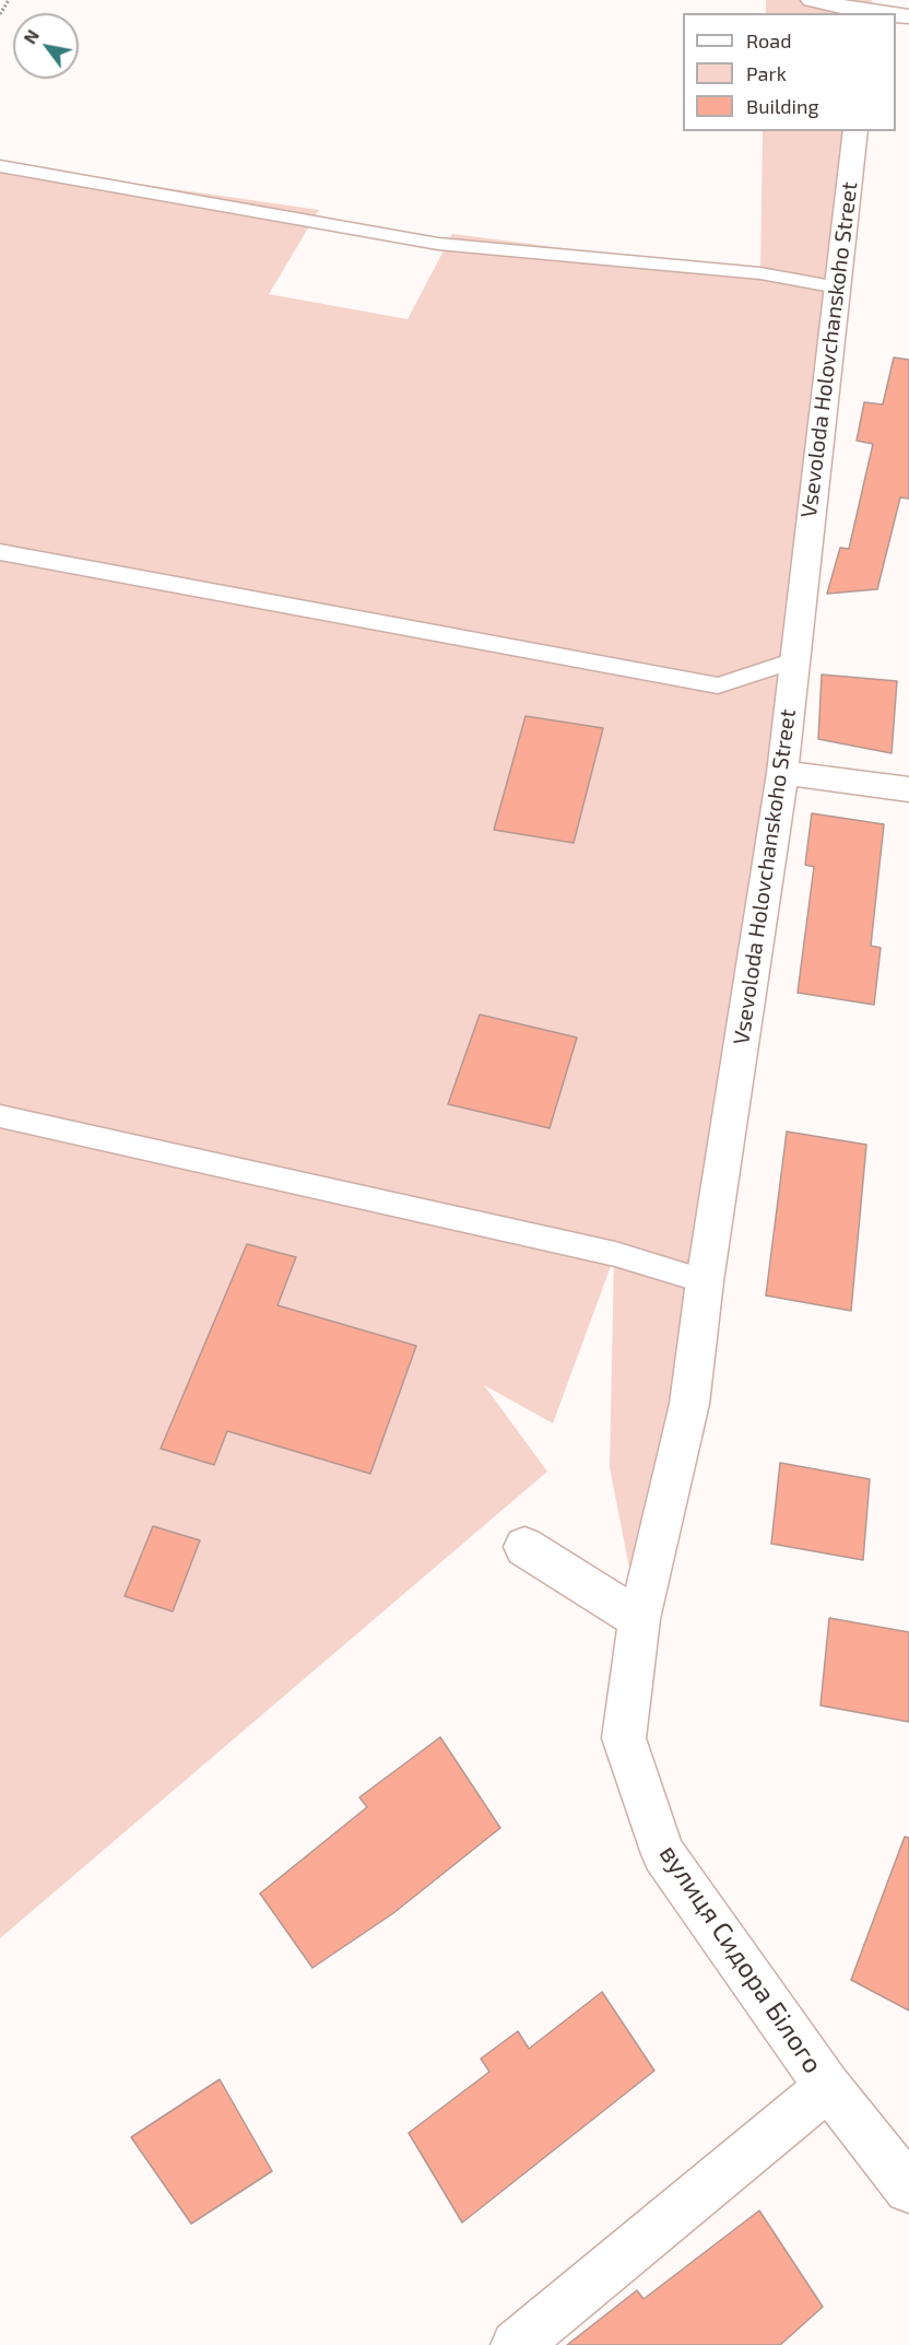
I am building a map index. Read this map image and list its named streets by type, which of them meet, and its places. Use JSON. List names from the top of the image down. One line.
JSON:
{"streets":{"street":["Vsevoloda Holovchanskoho Street","вулиця Сидора Білого"]},"crossings":[["Vsevoloda Holovchanskoho Street","вулиця Сидора Білого"]],"legend":["Road","Park","Building"],"north":"top left"}
